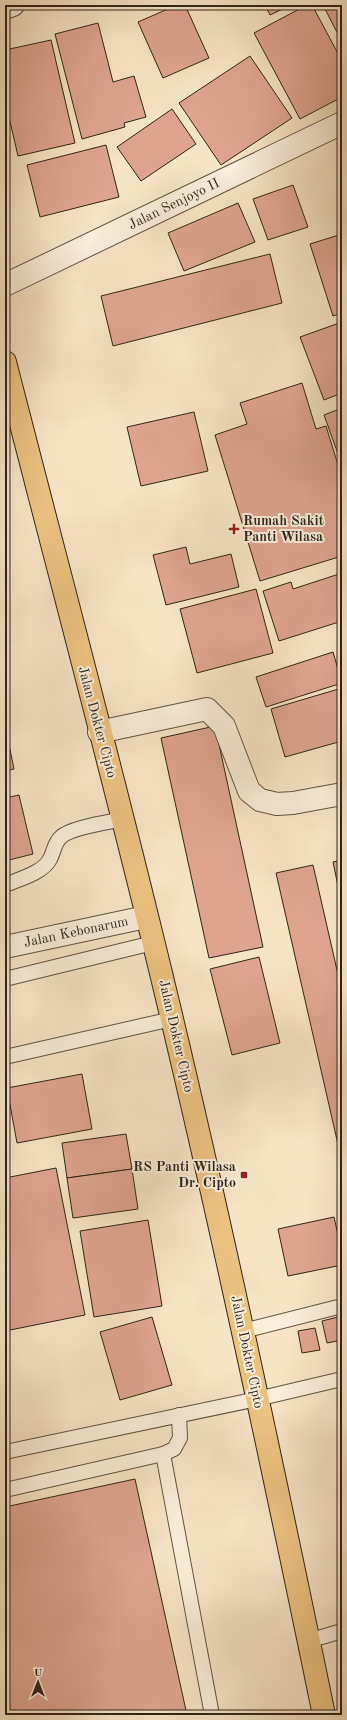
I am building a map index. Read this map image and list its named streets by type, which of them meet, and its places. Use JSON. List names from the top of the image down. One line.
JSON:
{"streets":{"highway":["Jalan Dokter Cipto"],"street":["Jalan Senjoyo II","Jalan Kebonarum"]},"crossings":[["Jalan Dokter Cipto","Jalan Kebonarum"]],"places":{"health":["Rumah Sakit Panti Wilasa"],"transit":["RS Panti Wilasa Dr. Cipto"]},"north":"top"}
